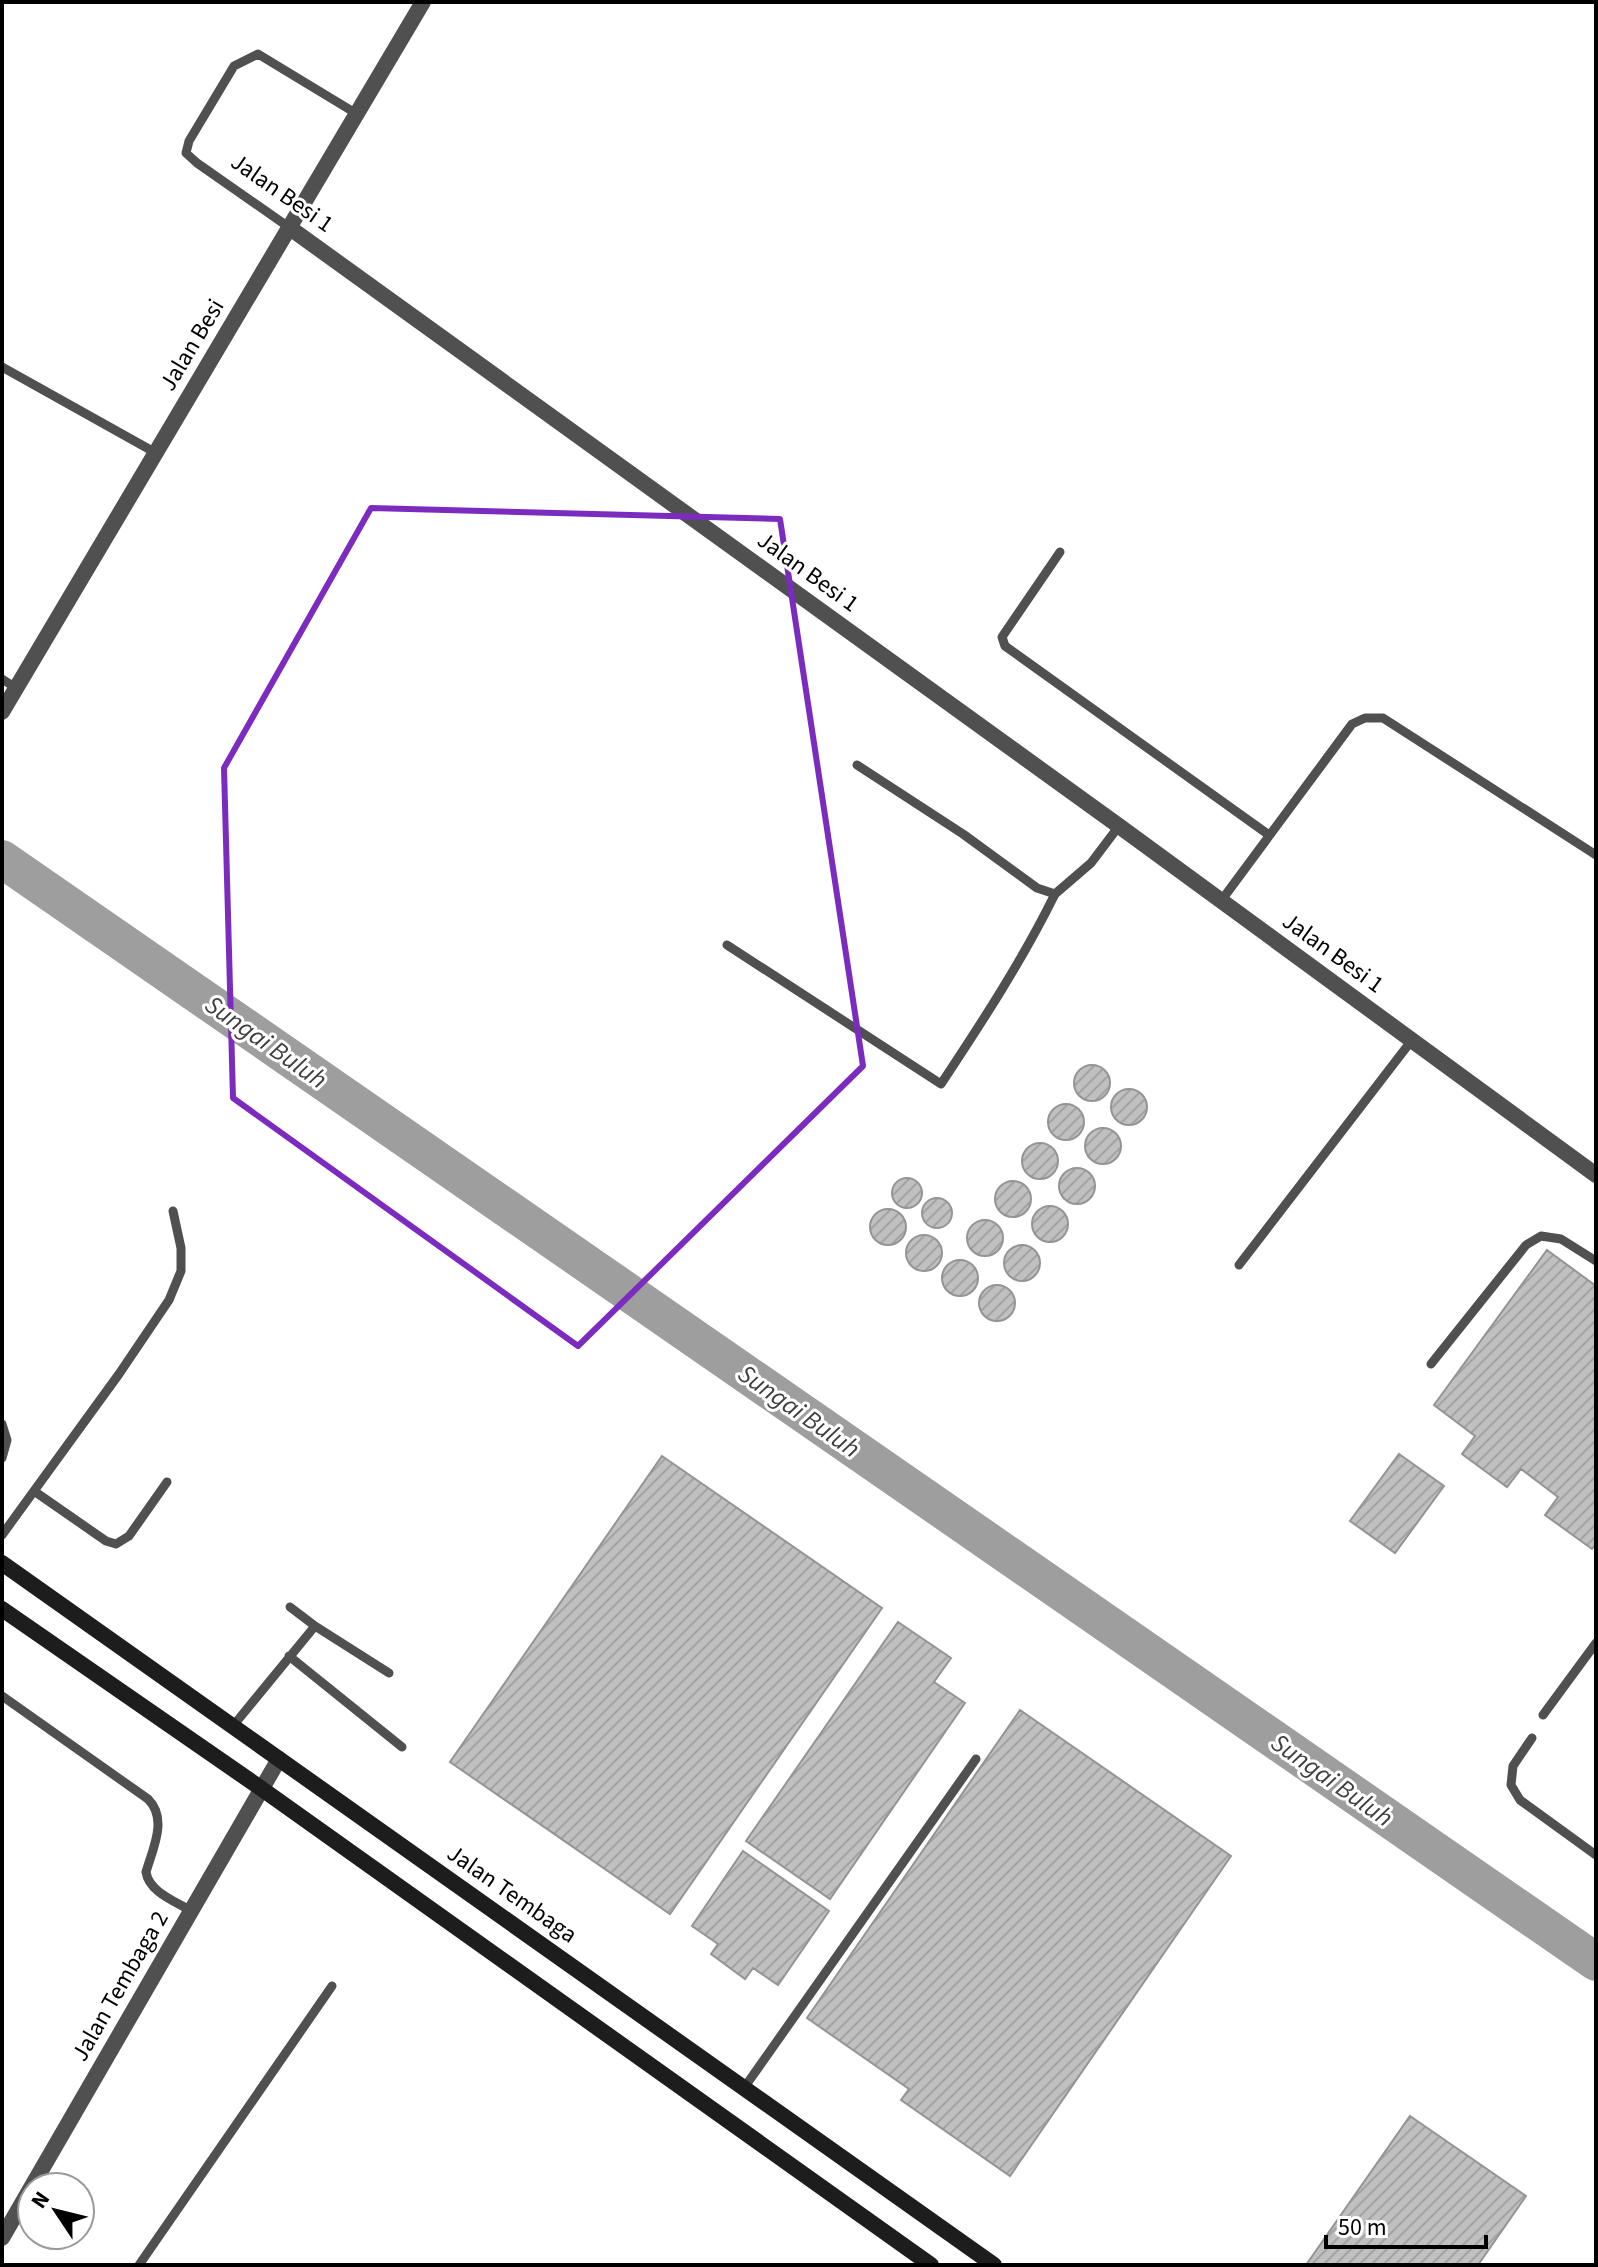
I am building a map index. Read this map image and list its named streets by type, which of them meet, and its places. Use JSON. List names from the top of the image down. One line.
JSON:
{"streets":{"main road":["Jalan Tembaga"],"street":["Jalan Besi 1","Jalan Besi","Jalan Tembaga 2"]},"crossings":[["Jalan Besi 1","Jalan Besi"],["Jalan Tembaga","Jalan Tembaga 2"]],"water":["Sungai Buluh"],"scale_bar":"50 m","north":"top left"}
